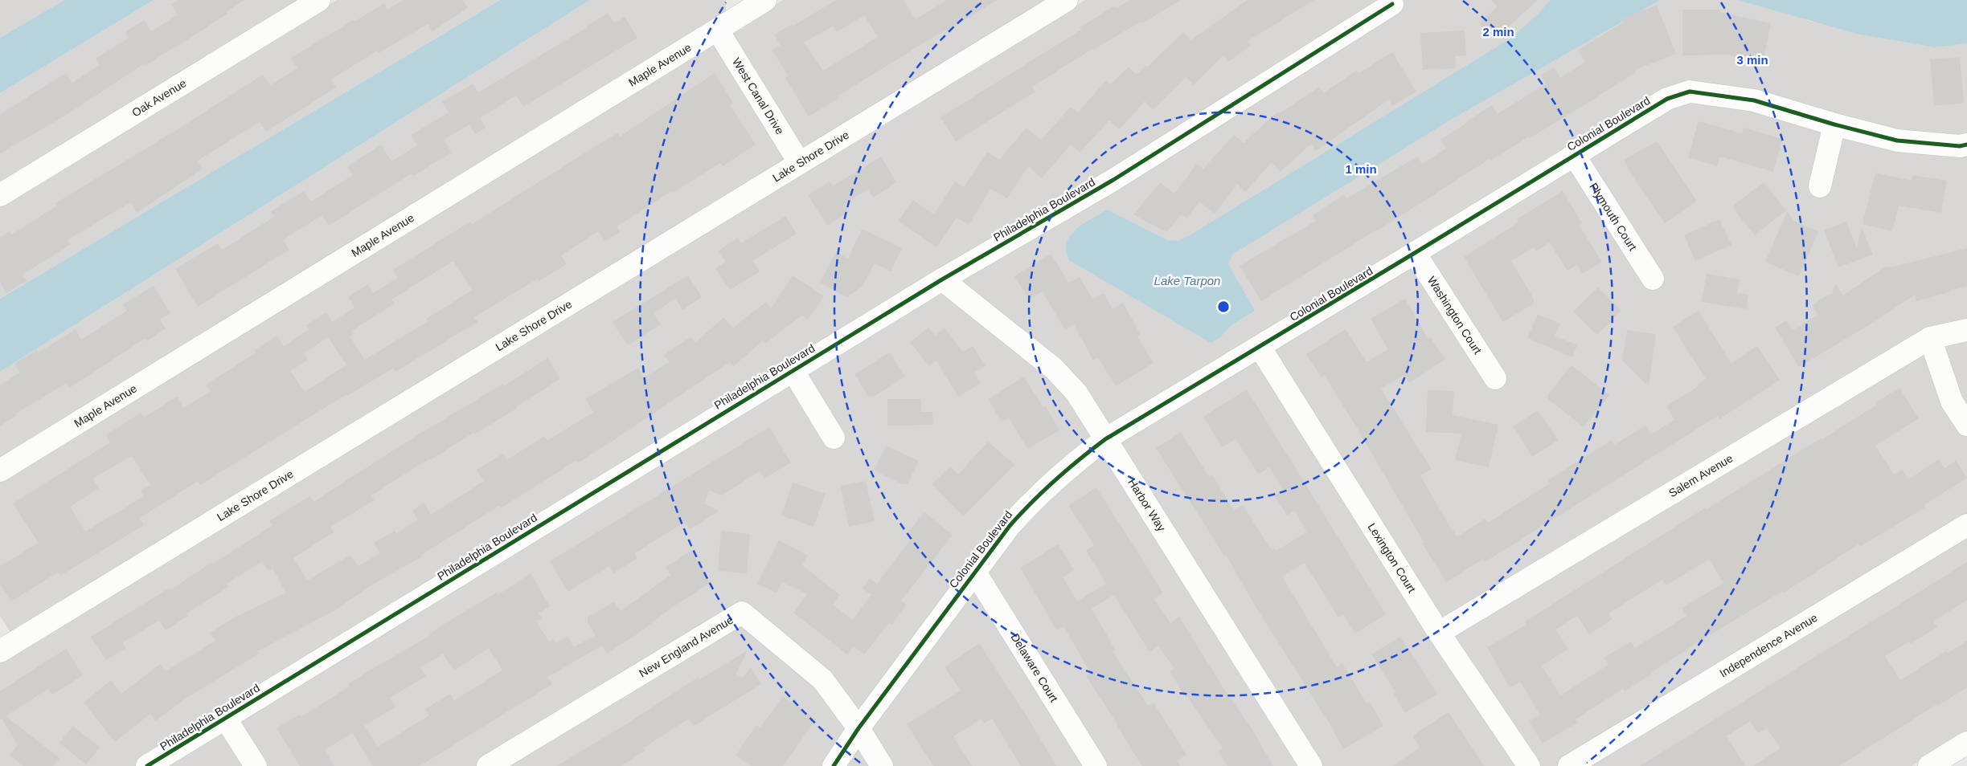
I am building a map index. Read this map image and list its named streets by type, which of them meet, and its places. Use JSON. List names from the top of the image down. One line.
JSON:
{"streets":{"street":["Maple Avenue","West Canal Drive","Oak Avenue","Colonial Boulevard","Lake Shore Drive","Philadelphia Boulevard","Plymouth Court","Washington Court","Salem Avenue","Harbor Way","Lexington Court","Independence Avenue","New England Avenue","Delaware Court"]},"crossings":[["Maple Avenue","West Canal Drive"],["West Canal Drive","Lake Shore Drive"],["Colonial Boulevard","Plymouth Court"],["Colonial Boulevard","Washington Court"],["Colonial Boulevard","Harbor Way"],["Colonial Boulevard","Lexington Court"],["Colonial Boulevard","New England Avenue"],["Colonial Boulevard","Delaware Court"],["Philadelphia Boulevard","Harbor Way"],["Salem Avenue","Lexington Court"]],"water":["Lake Tarpon"],"rings":["2 min","3 min","1 min"]}
